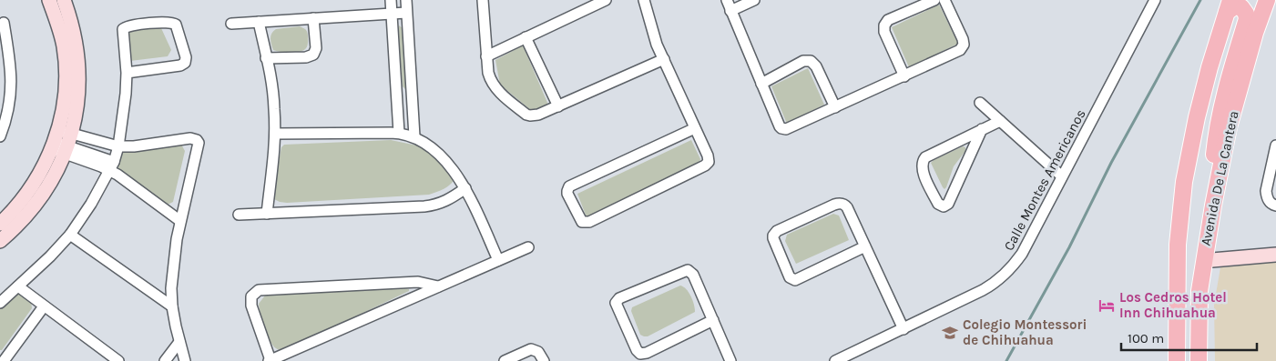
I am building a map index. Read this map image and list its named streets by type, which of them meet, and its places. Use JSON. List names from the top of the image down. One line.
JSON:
{"streets":{"main road":["Avenida De La Cantera"],"street":["Calle Montes Americanos"]},"places":{"hotel":["Los Cedros Hotel Inn Chihuahua"],"school or university":["Colegio Montessori de Chihuahua"]},"scale_bar":"100 m"}
